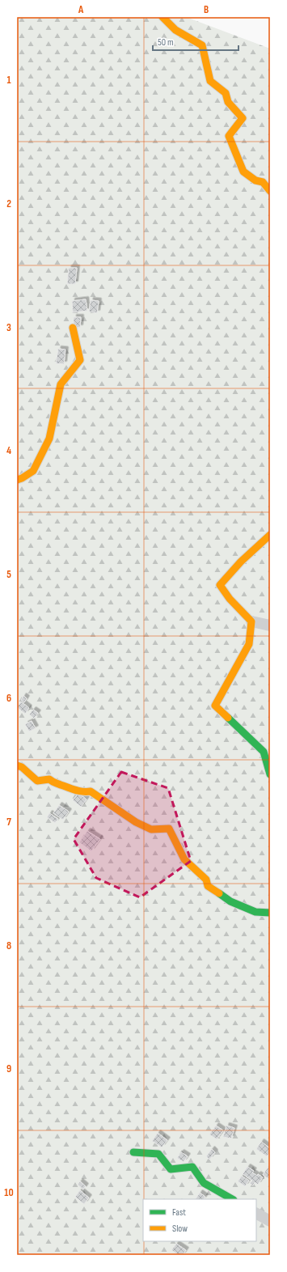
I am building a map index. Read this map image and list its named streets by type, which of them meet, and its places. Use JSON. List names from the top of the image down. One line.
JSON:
{"legend":["Fast","Slow"],"scale_bar":"50 m","grid":{"columns":["A","B"],"rows":["1","2","3","4","5","6","7","8","9","10"]}}
